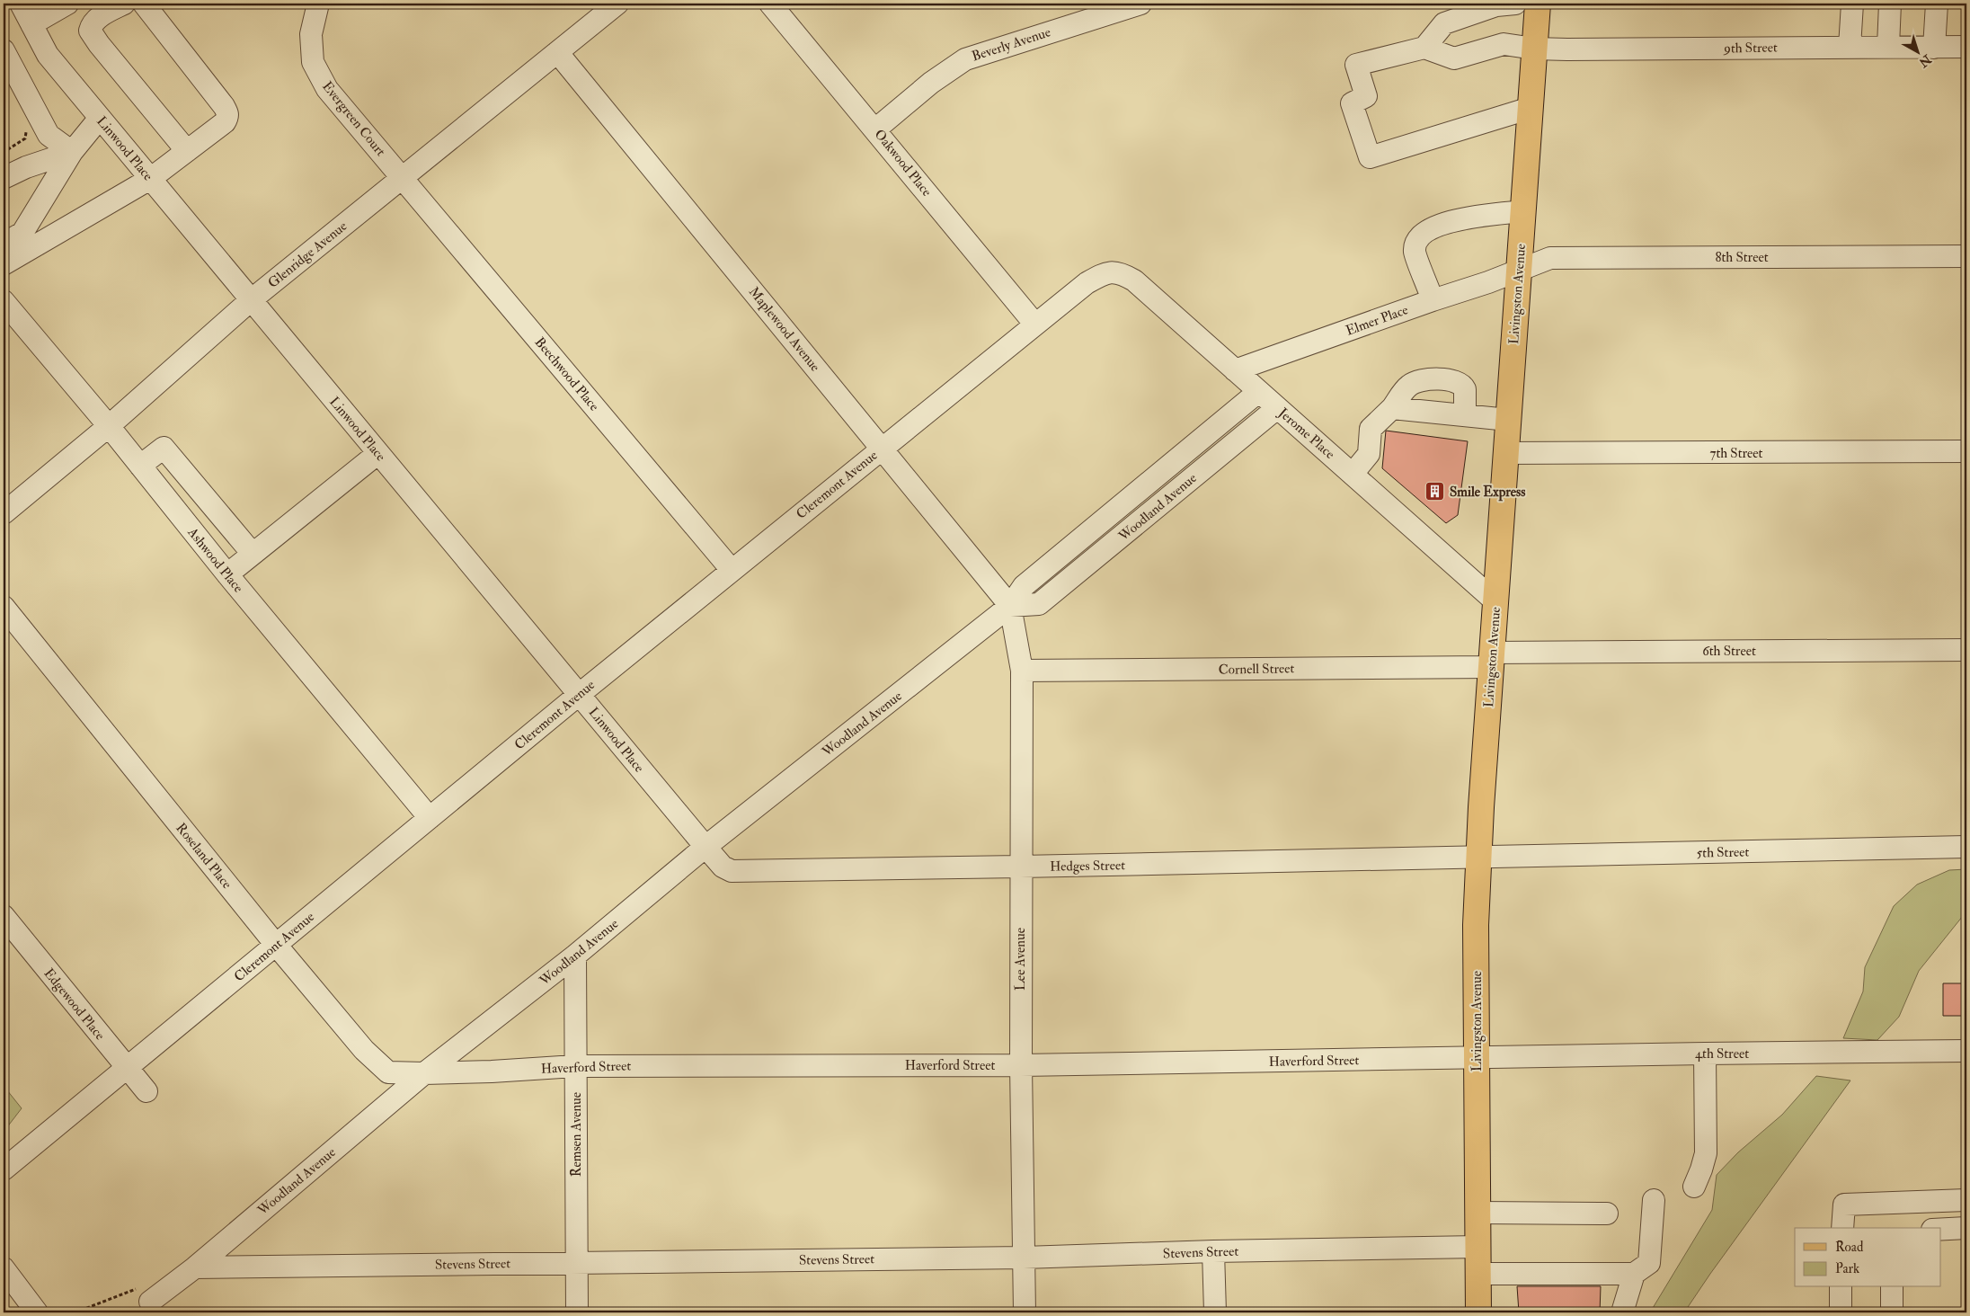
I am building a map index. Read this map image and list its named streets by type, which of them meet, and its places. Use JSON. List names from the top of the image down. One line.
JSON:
{"streets":{"main road":["Livingston Avenue"],"street":["Beverly Avenue","9th Street","Evergreen Court","Linwood Place","Oakwood Place","Glenridge Avenue","8th Street","Elmer Place","Maplewood Avenue","Beechwood Place","Jerome Place","7th Street","Cleremont Avenue","Woodland Avenue","Ashwood Place","6th Street","Cornell Street","5th Street","Roseland Place","Hedges Street","Lee Avenue","Edgewood Place","4th Street","Haverford Street","Remsen Avenue","Stevens Street"]},"crossings":[["Beverly Avenue","Oakwood Place"],["9th Street","Livingston Avenue"],["Evergreen Court","Glenridge Avenue"],["Evergreen Court","Beechwood Place"],["Linwood Place","Glenridge Avenue"],["Linwood Place","Cleremont Avenue"],["Linwood Place","Woodland Avenue"],["Linwood Place","Hedges Street"],["Oakwood Place","Cleremont Avenue"],["Glenridge Avenue","Maplewood Avenue"],["Glenridge Avenue","Beechwood Place"],["Glenridge Avenue","Ashwood Place"],["8th Street","Livingston Avenue"],["8th Street","Elmer Place"],["Livingston Avenue","Elmer Place"],["Livingston Avenue","Jerome Place"],["Livingston Avenue","7th Street"],["Livingston Avenue","6th Street"],["Livingston Avenue","Cornell Street"],["Livingston Avenue","5th Street"],["Livingston Avenue","Hedges Street"],["Livingston Avenue","4th Street"],["Livingston Avenue","Haverford Street"],["Livingston Avenue","Stevens Street"],["Elmer Place","Jerome Place"],["Maplewood Avenue","Cleremont Avenue"],["Maplewood Avenue","Woodland Avenue"],["Maplewood Avenue","Lee Avenue"],["Beechwood Place","Cleremont Avenue"],["Jerome Place","Cleremont Avenue"],["Jerome Place","Woodland Avenue"],["Cleremont Avenue","Ashwood Place"],["Cleremont Avenue","Roseland Place"],["Cleremont Avenue","Edgewood Place"],["Woodland Avenue","Roseland Place"],["Woodland Avenue","Hedges Street"],["Woodland Avenue","Lee Avenue"],["Woodland Avenue","Haverford Street"],["Woodland Avenue","Remsen Avenue"],["Woodland Avenue","Stevens Street"],["6th Street","Cornell Street"],["Cornell Street","Lee Avenue"],["5th Street","Hedges Street"],["Roseland Place","Haverford Street"],["Hedges Street","Lee Avenue"],["Lee Avenue","Haverford Street"],["Lee Avenue","Stevens Street"],["4th Street","Haverford Street"],["Haverford Street","Remsen Avenue"],["Remsen Avenue","Stevens Street"]],"places":{"building":["Smile Express"]},"legend":["Road","Park"],"north":"bottom right"}
